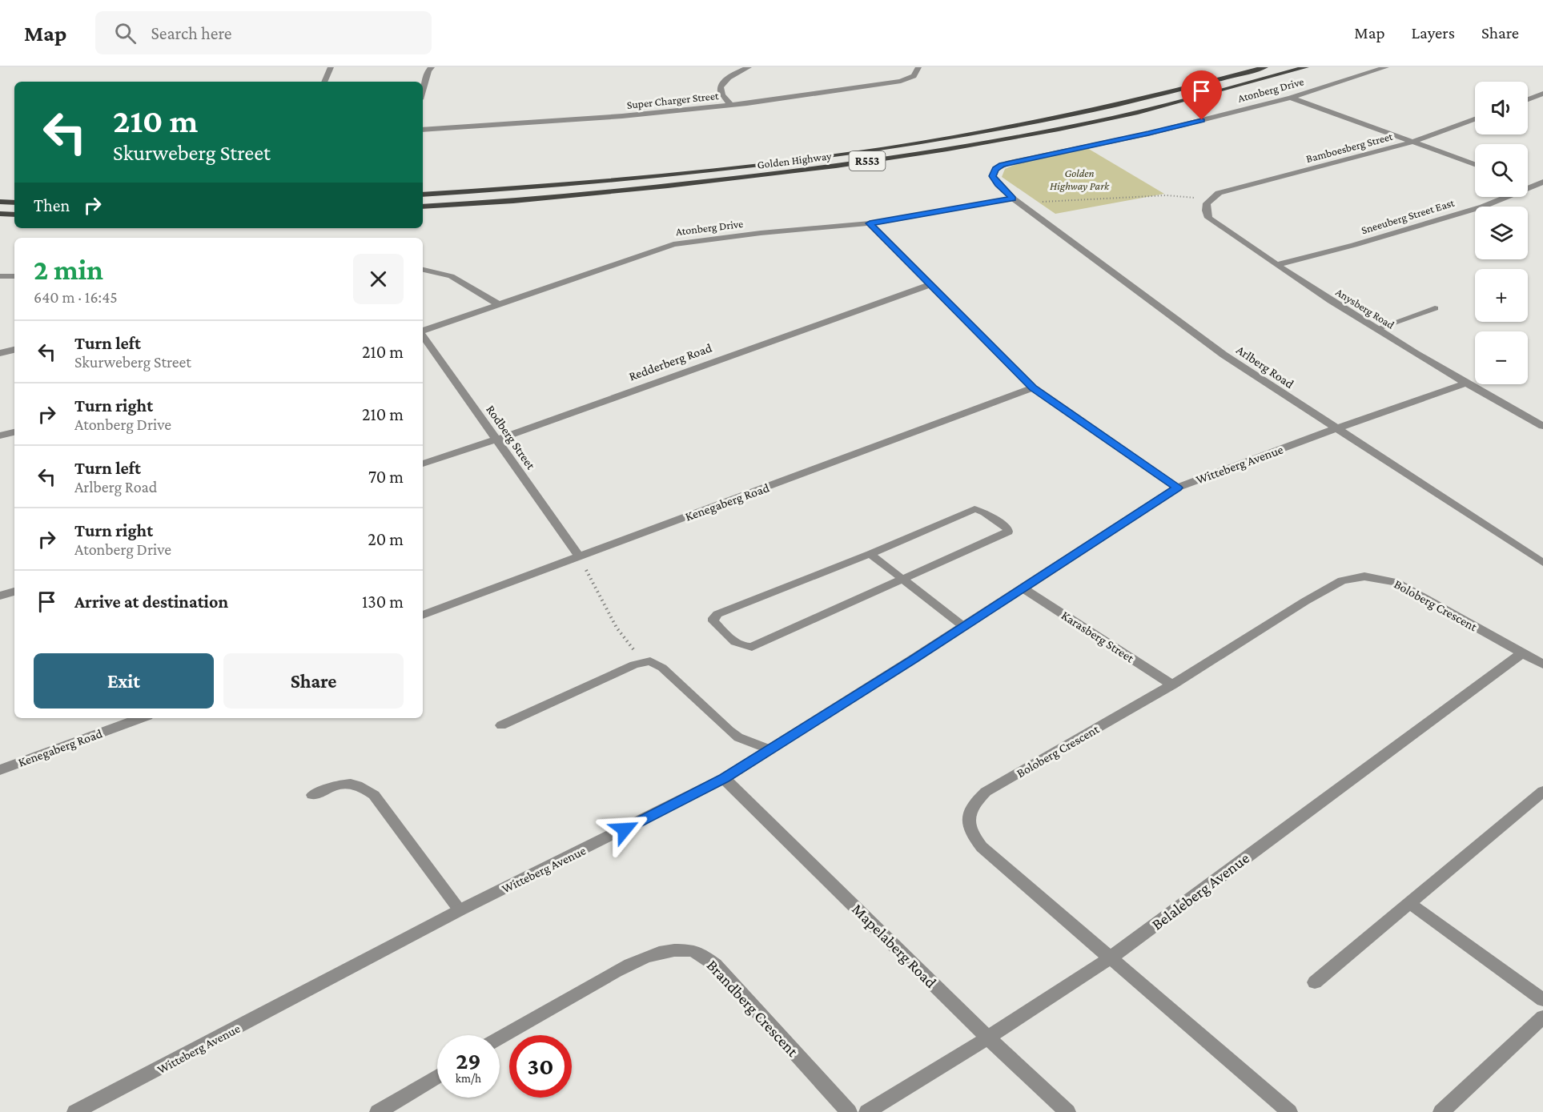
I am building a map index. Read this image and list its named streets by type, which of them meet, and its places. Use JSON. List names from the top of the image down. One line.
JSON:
{"streets":{"main road":["Golden Highway","R553"],"street":["Atonberg Drive","Super Charger Street","Bamboesberg Street","Sneeuberg Street East","Anysberg Road","Redderberg Road","Arlberg Road","Rodberg Street","Witteberg Avenue","Kenegaberg Road","Boloberg Crescent","Karasberg Street","Belaleberg Avenue","Mapelaberg Road","Brandberg Crescent"]},"crossings":[["Atonberg Drive","Arlberg Road"],["Bamboesberg Street","Anysberg Road"],["Sneeuberg Street East","Anysberg Road"],["Anysberg Road","Witteberg Avenue"],["Redderberg Road","Rodberg Street"],["Arlberg Road","Witteberg Avenue"],["Rodberg Street","Kenegaberg Road"],["Witteberg Avenue","Karasberg Street"],["Witteberg Avenue","Mapelaberg Road"],["Boloberg Crescent","Karasberg Street"],["Boloberg Crescent","Belaleberg Avenue"],["Belaleberg Avenue","Mapelaberg Road"]],"parks":["Golden Highway Park"],"page":{"header":"Map","search":"Search here","nav":["Map","Layers","Share"],"map_buttons":["+","−"],"turn":["210 m","Skurweberg Street"],"then":"Then","heading":["2 min","640 m · 16:45"],"list":[{"name":"Turn left","note":"Skurweberg Street","value":"210 m"},{"name":"Turn right","note":"Atonberg Drive","value":"210 m"},{"name":"Turn left","note":"Arlberg Road","value":"70 m"},{"name":"Turn right","note":"Atonberg Drive","value":"20 m"},{"name":"Arrive at destination","value":"130 m"}],"buttons":["Exit","Share"],"speed":"29 km/h","limit":"30"}}
